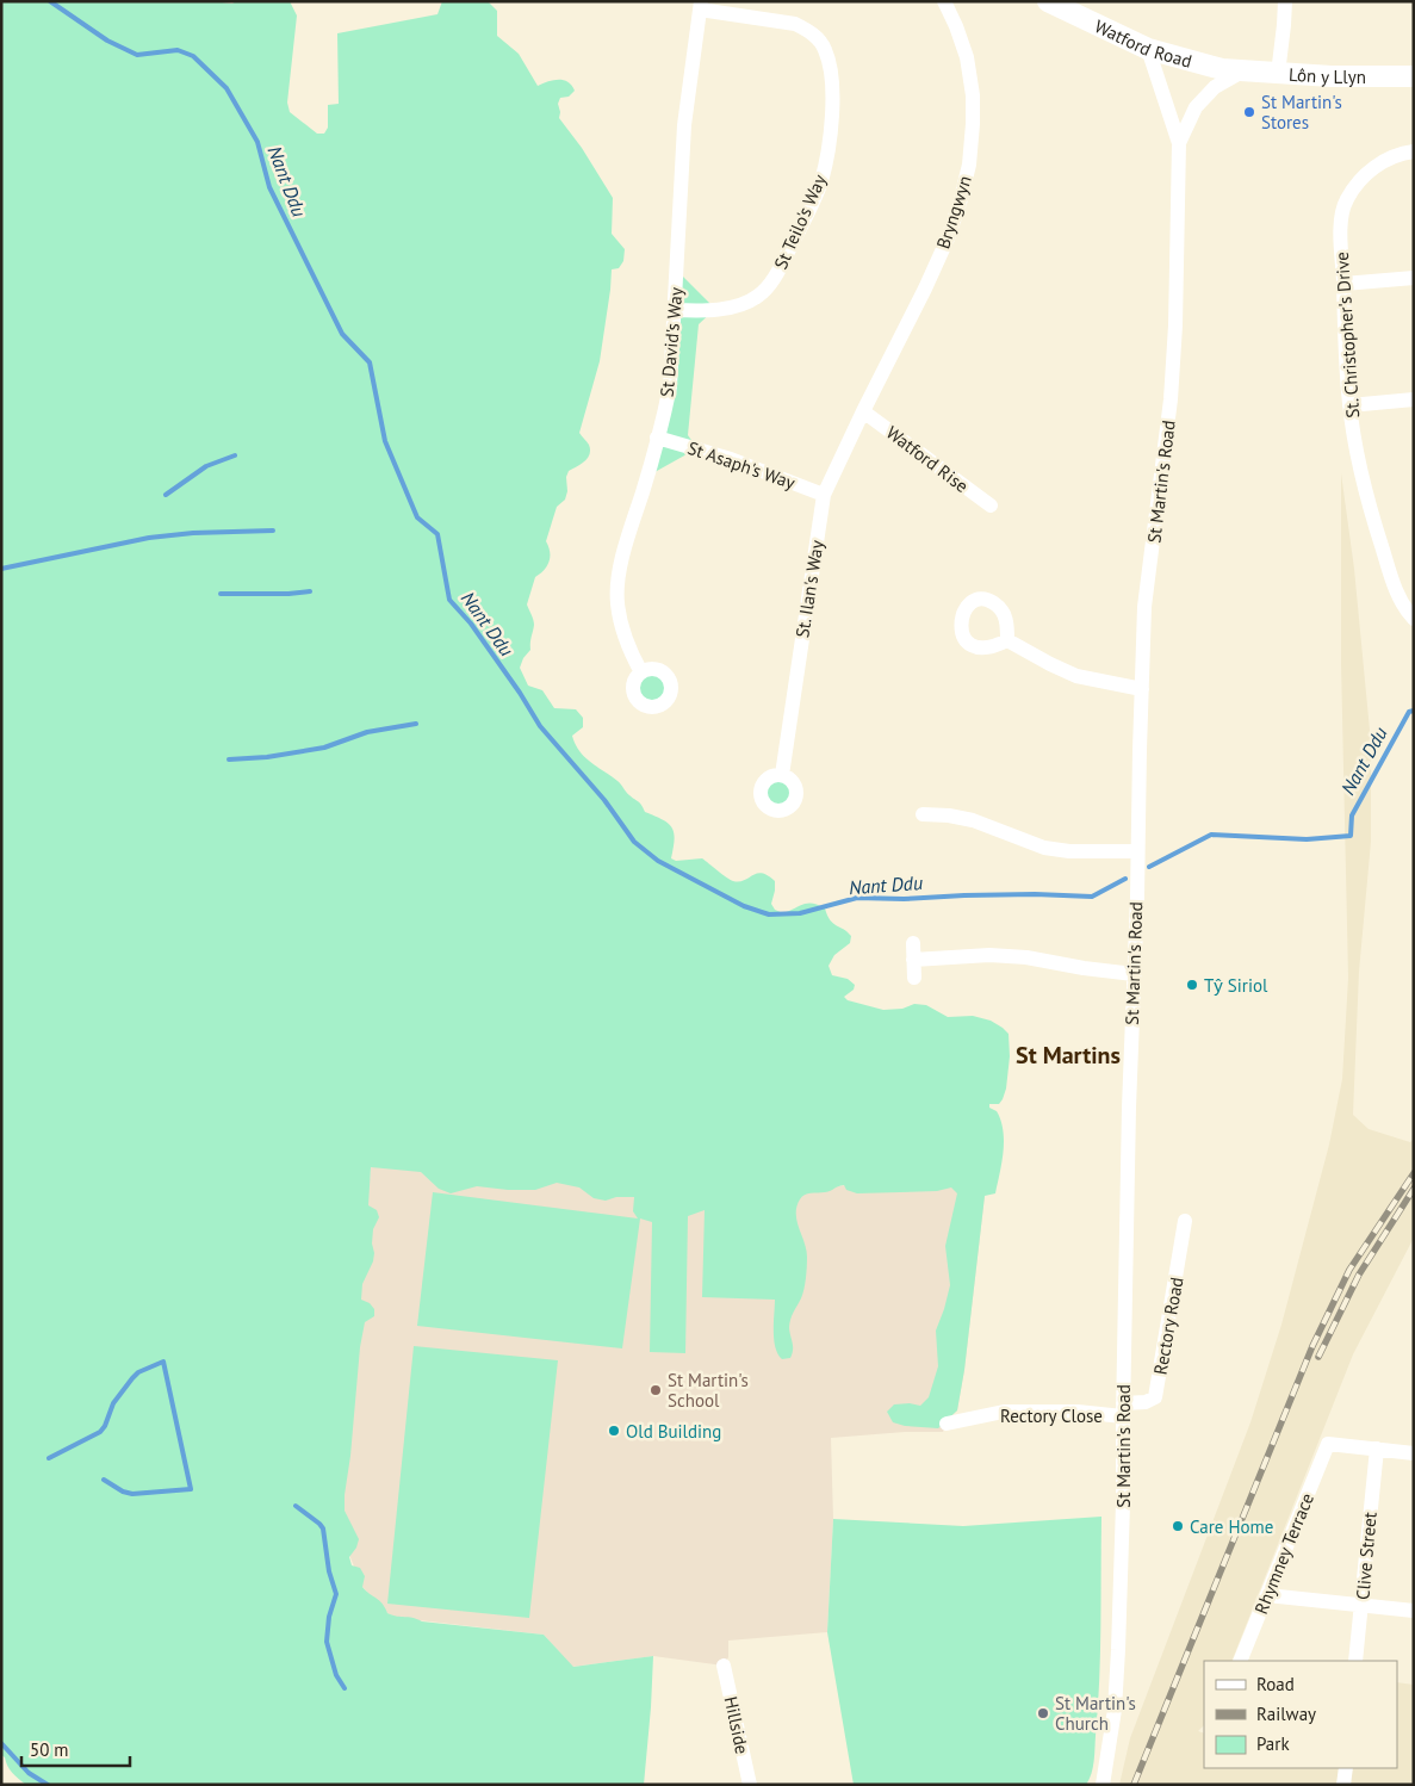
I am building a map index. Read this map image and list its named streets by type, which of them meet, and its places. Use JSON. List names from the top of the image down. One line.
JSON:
{"streets":{"street":["Watford Road","Lôn y Llyn","Bryngwyn","St Teilo's Way","St. Christopher's Drive","St David's Way","Watford Rise","St Asaph's Way","St Martin's Road","St. Ilan's Way","Rectory Road","Rectory Close","Rhymney Terrace","Clive Street","Hillside"]},"crossings":[["Watford Road","Lôn y Llyn"],["Watford Road","St Martin's Road"],["Lôn y Llyn","St Martin's Road"],["Bryngwyn","Watford Rise"],["Bryngwyn","St. Ilan's Way"],["St Teilo's Way","St David's Way"],["St David's Way","St Asaph's Way"],["Watford Rise","St. Ilan's Way"],["St Asaph's Way","St. Ilan's Way"],["St Martin's Road","Rectory Road"],["St Martin's Road","Rectory Close"],["Rectory Road","Rectory Close"],["Rhymney Terrace","Clive Street"]],"districts":["St Martins"],"water":["Nant Ddu"],"places":["St Martin's Stores","Tŷ Siriol","St Martin's School","Old Building","Care Home","St Martin's Church"],"legend":["Road","Railway","Park"],"scale_bar":"50 m"}
